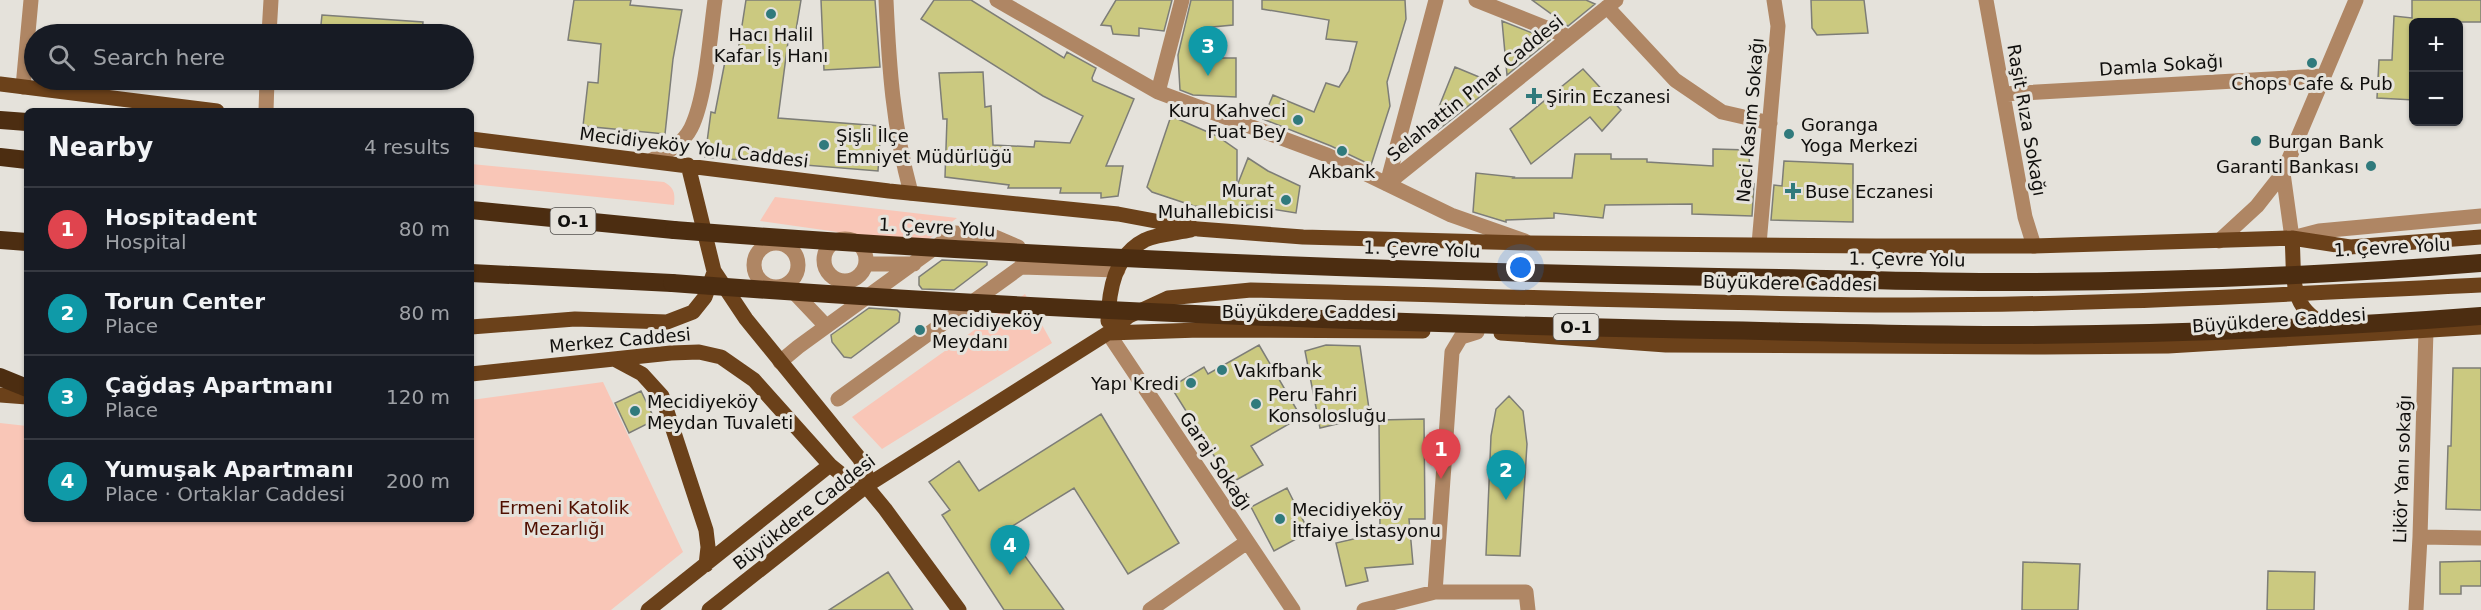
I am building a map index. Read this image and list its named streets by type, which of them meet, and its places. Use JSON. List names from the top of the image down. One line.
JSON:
{"streets":{"highway":["O-1","1. Çevre Yolu"],"main road":["Mecidiyeköy Yolu Caddesi","Büyükdere Caddesi","Merkez Caddesi"],"street":["Damla Sokağı","Selahattin Pınar Caddesi","Naci Kasım Sokağı","Raşit Rıza Sokağı","Garaj Sokağı","Likör Yanı sokağı"]},"crossings":[["Damla Sokağı","Raşit Rıza Sokağı"],["Büyükdere Caddesi","Merkez Caddesi"],["Büyükdere Caddesi","Garaj Sokağı"],["Büyükdere Caddesi","Likör Yanı sokağı"]],"parks":["Ermeni Katolik Mezarlığı"],"places":{"other":["Hacı Halil Kafar İş Hanı","Chops Cafe & Pub","Kuru Kahveci Fuat Bey","Goranga Yoga Merkezi","Burgan Bank","Şişli İlçe Emniyet Müdürlüğü","Akbank","Garanti Bankası","Murat Muhallebicisi","Mecidiyeköy Meydanı","Vakıfbank","Yapı Kredi","Peru Fahri Konsolosluğu","Mecidiyeköy Meydan Tuvaleti","Mecidiyeköy İtfaiye İstasyonu"],"health":["Şirin Eczanesi","Buse Eczanesi"]},"page":{"map_buttons":["+","−"],"search":"Search here","pins":["3","1","2","4"],"heading":["Nearby","4 results"],"list":[{"mark":"1","name":"Hospitadent","note":"Hospital","value":"80 m"},{"mark":"2","name":"Torun Center","note":"Place","value":"80 m"},{"mark":"3","name":"Çağdaş Apartmanı","note":"Place","value":"120 m"},{"mark":"4","name":"Yumuşak Apartmanı","note":"Place · Ortaklar Caddesi","value":"200 m"}]}}
